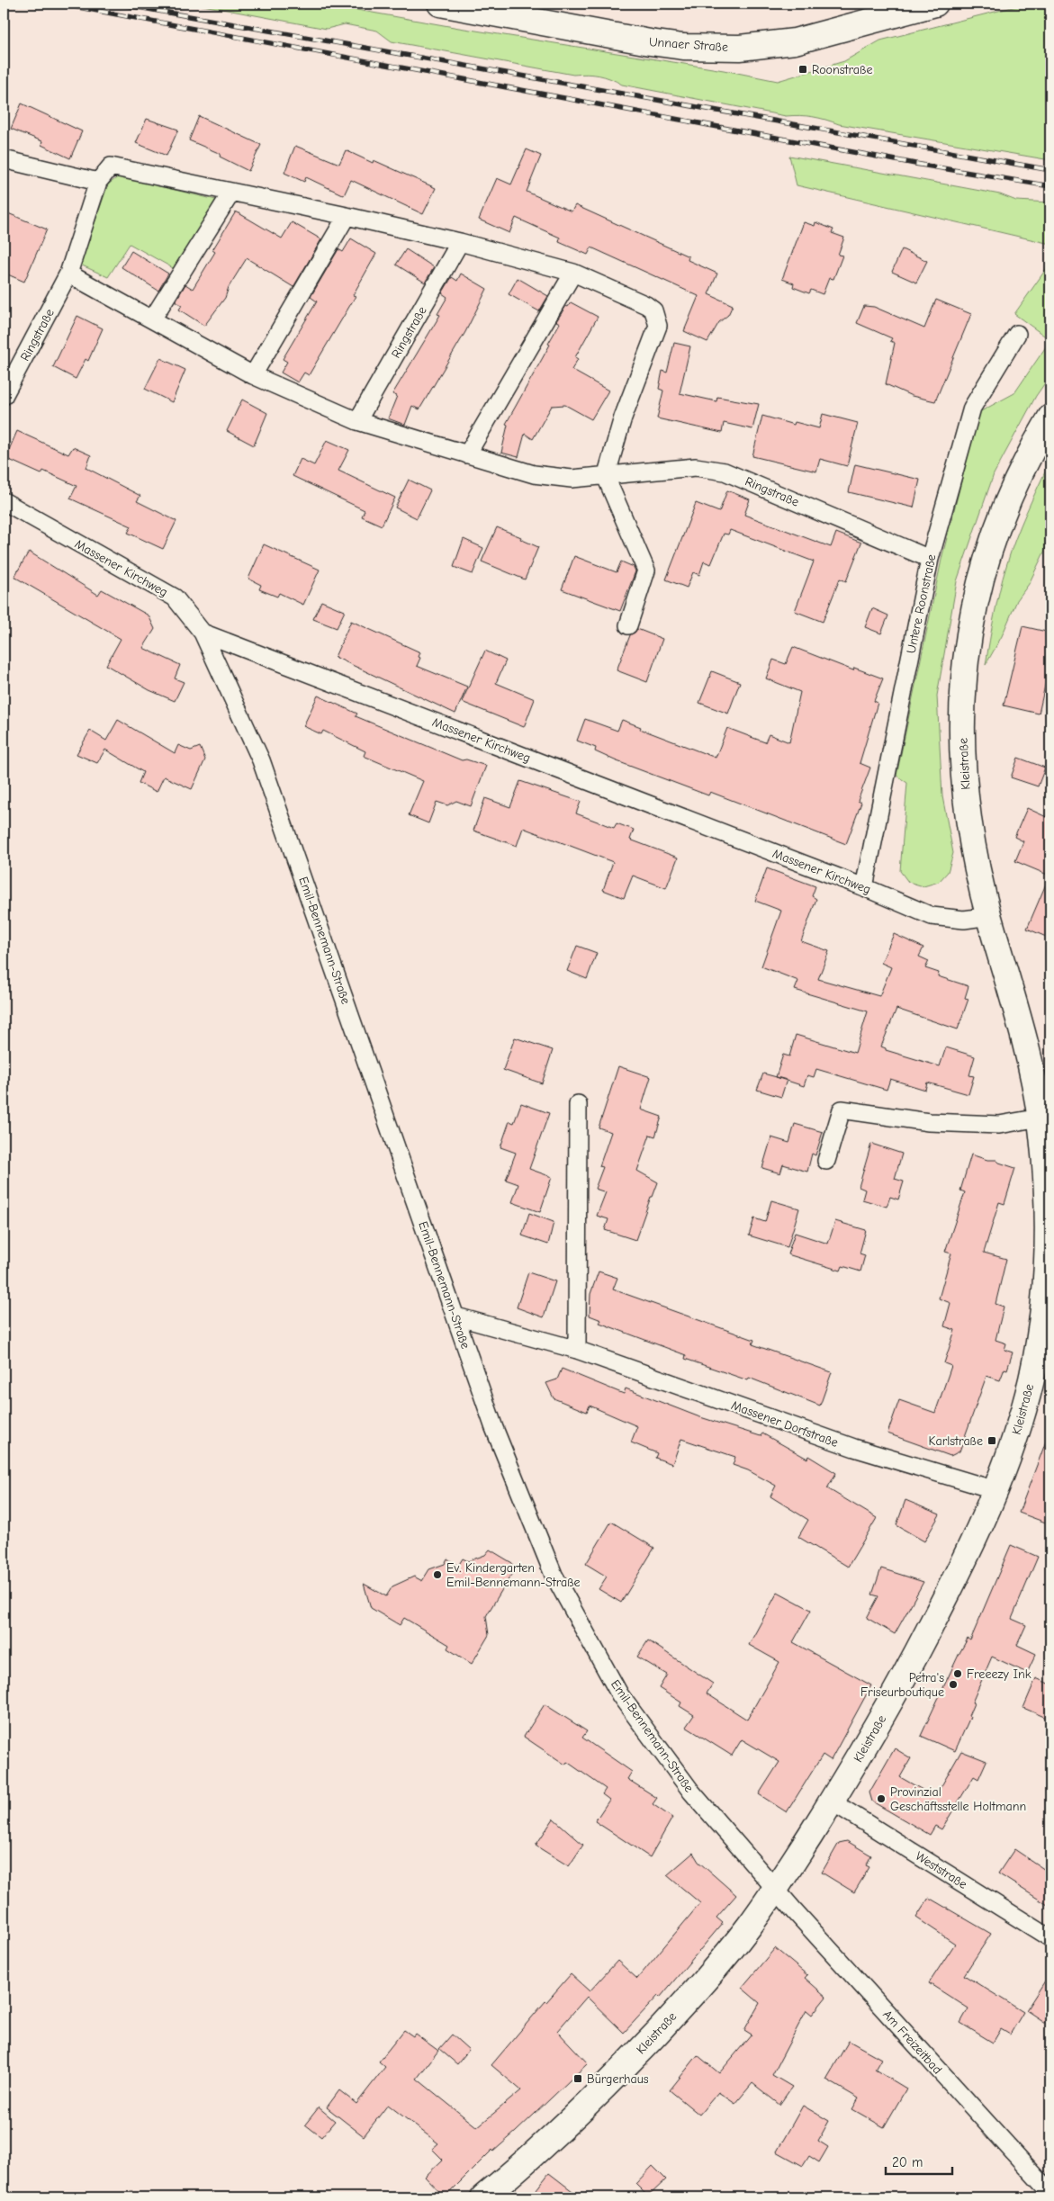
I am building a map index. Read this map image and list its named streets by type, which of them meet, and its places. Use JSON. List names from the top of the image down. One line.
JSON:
{"streets":{"main road":["Unnaer Straße","Kleistraße"],"street":["Ringstraße","Massener Kirchweg","Untere Roonstraße","Emil-Bennemann-Straße","Massener Dorfstraße","Weststraße","Am Freizeitbad"]},"crossings":[["Ringstraße","Untere Roonstraße"],["Massener Kirchweg","Untere Roonstraße"],["Massener Kirchweg","Kleistraße"],["Massener Kirchweg","Emil-Bennemann-Straße"],["Kleistraße","Emil-Bennemann-Straße"],["Kleistraße","Massener Dorfstraße"],["Kleistraße","Weststraße"],["Kleistraße","Am Freizeitbad"],["Emil-Bennemann-Straße","Massener Dorfstraße"],["Emil-Bennemann-Straße","Am Freizeitbad"]],"places":{"transit":["Roonstraße","Karlstraße","Bürgerhaus"],"other":["Ev. Kindergarten Emil-Bennemann-Straße","Freeezy Ink","Petra's Friseurboutique","Provinzial Geschäftsstelle Holtmann"]},"scale_bar":"20 m"}
